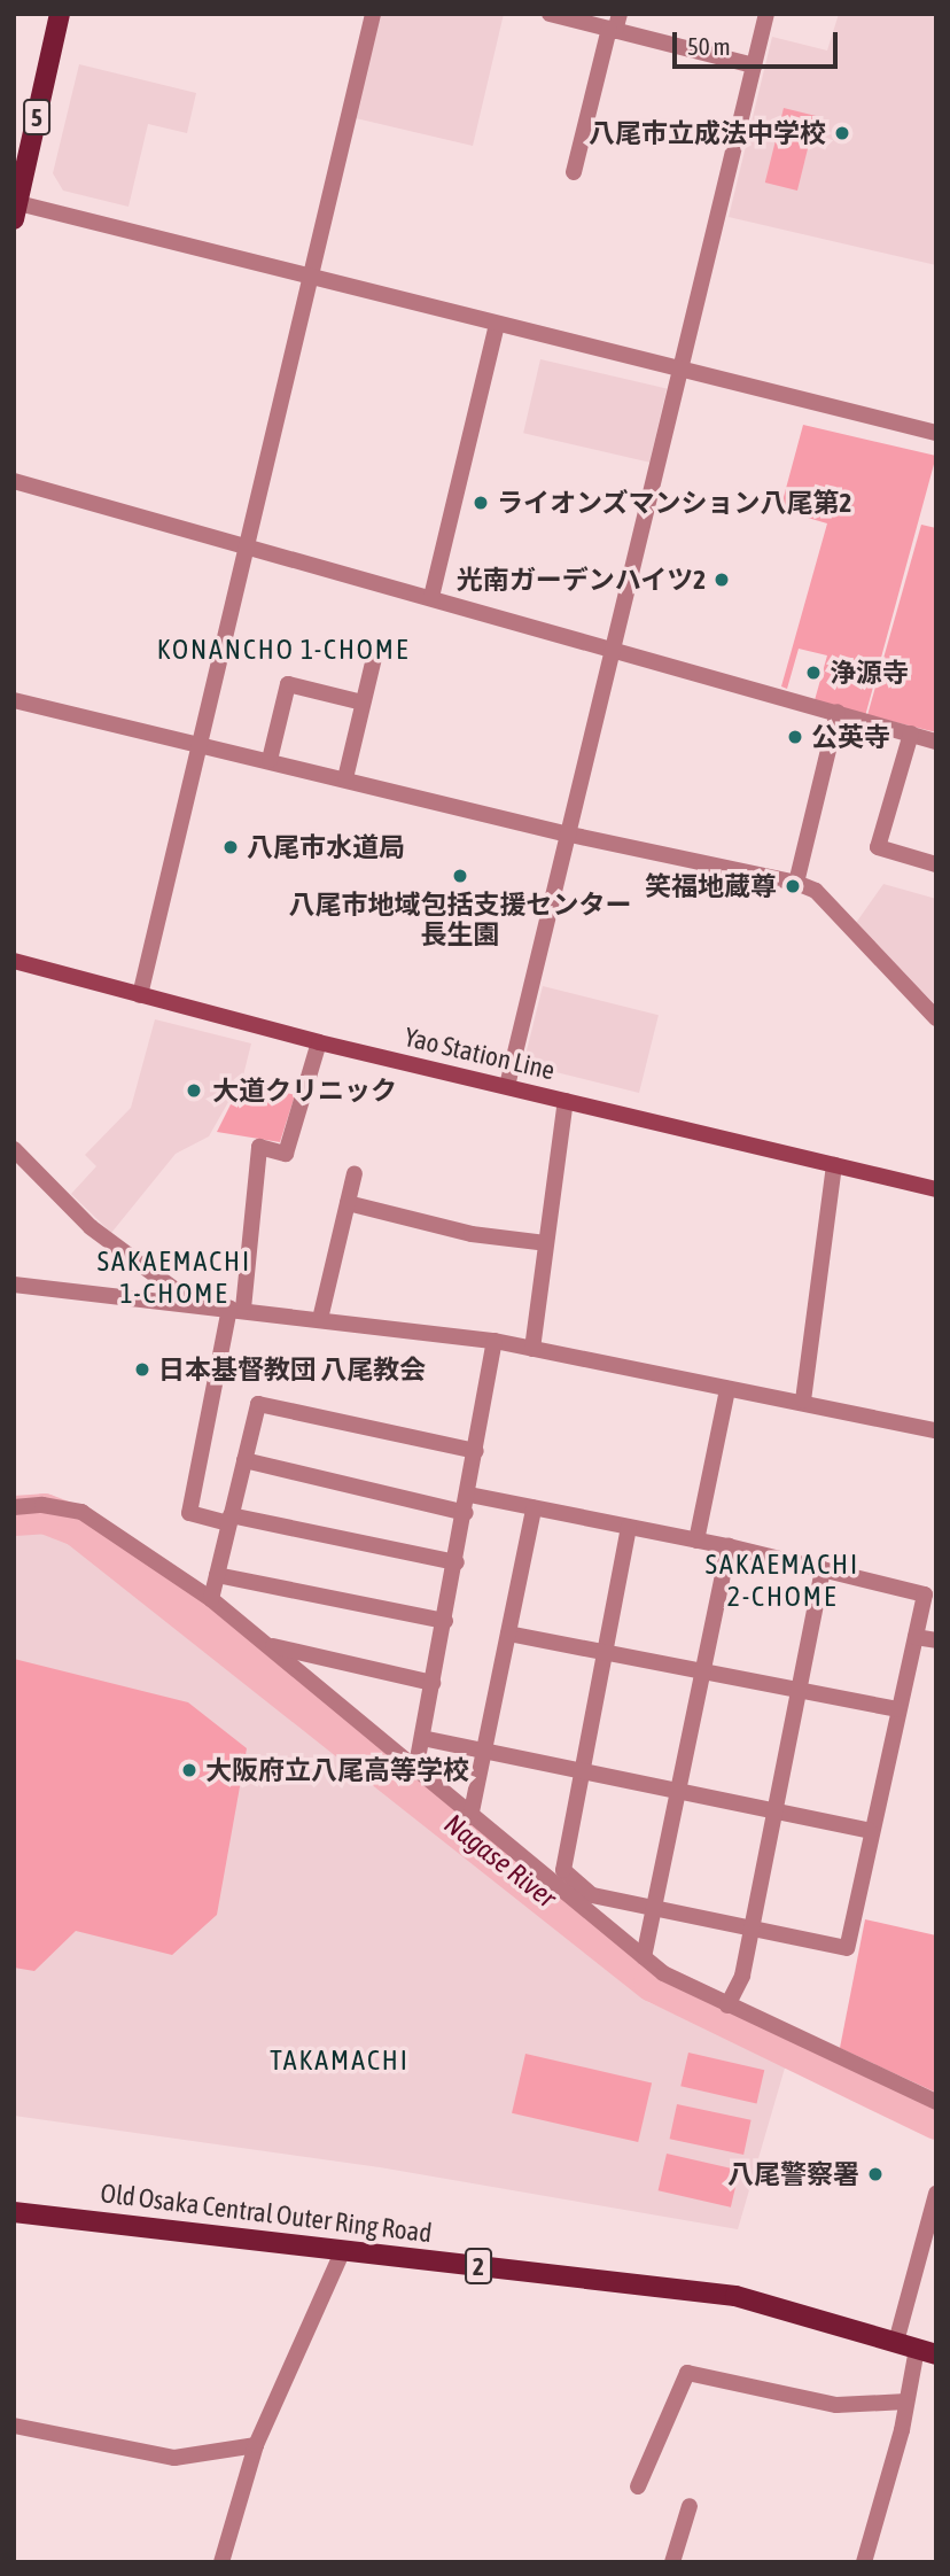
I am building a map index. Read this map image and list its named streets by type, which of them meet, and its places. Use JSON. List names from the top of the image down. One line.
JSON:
{"streets":{"main road":["5","Yao Station Line","Old Osaka Central Outer Ring Road","2"]},"districts":["KONANCHO 1-CHOME","SAKAEMACHI 1-CHOME","SAKAEMACHI 2-CHOME","TAKAMACHI"],"water":["Nagase River"],"places":["八尾市立成法中学校","ライオンズマンション八尾第2","光南ガーデンハイツ2","浄源寺","公英寺","八尾市水道局","八尾市地域包括支援センター 長生園","笑福地蔵尊","大道クリニック","日本基督教団 八尾教会","大阪府立八尾高等学校","八尾警察署"],"scale_bar":"50 m"}
